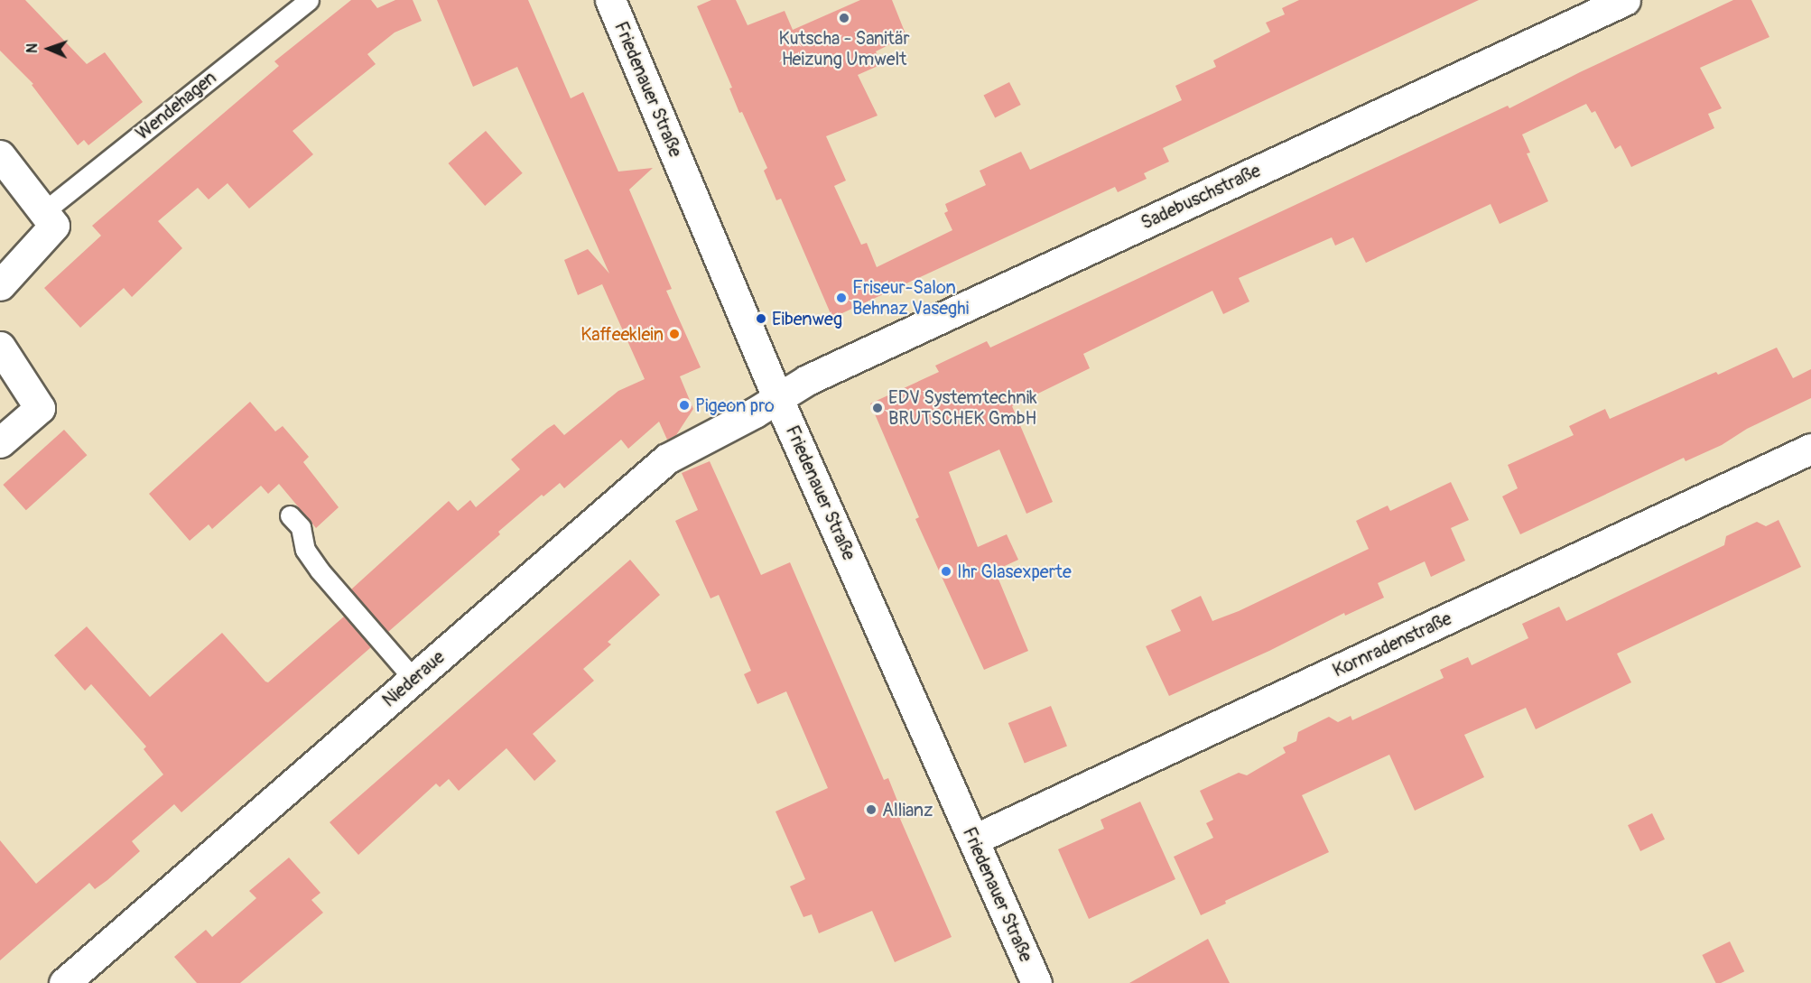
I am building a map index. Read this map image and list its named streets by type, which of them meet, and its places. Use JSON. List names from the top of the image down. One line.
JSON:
{"streets":{"street":["Friedenauer Straße","Sadebuschstraße","Kornradenstraße","Niederaue"],"lane":["Wendehagen"]},"crossings":[["Friedenauer Straße","Sadebuschstraße"],["Friedenauer Straße","Kornradenstraße"],["Friedenauer Straße","Niederaue"],["Sadebuschstraße","Niederaue"]],"places":["Kutscha - Sanitär Heizung Umwelt","Friseur-Salon Behnaz Vaseghi","Eibenweg","Kaffeeklein","Pigeon pro","EDV Systemtechnik BRUTSCHEK GmbH","Ihr Glasexperte","Allianz"],"north":"left"}
